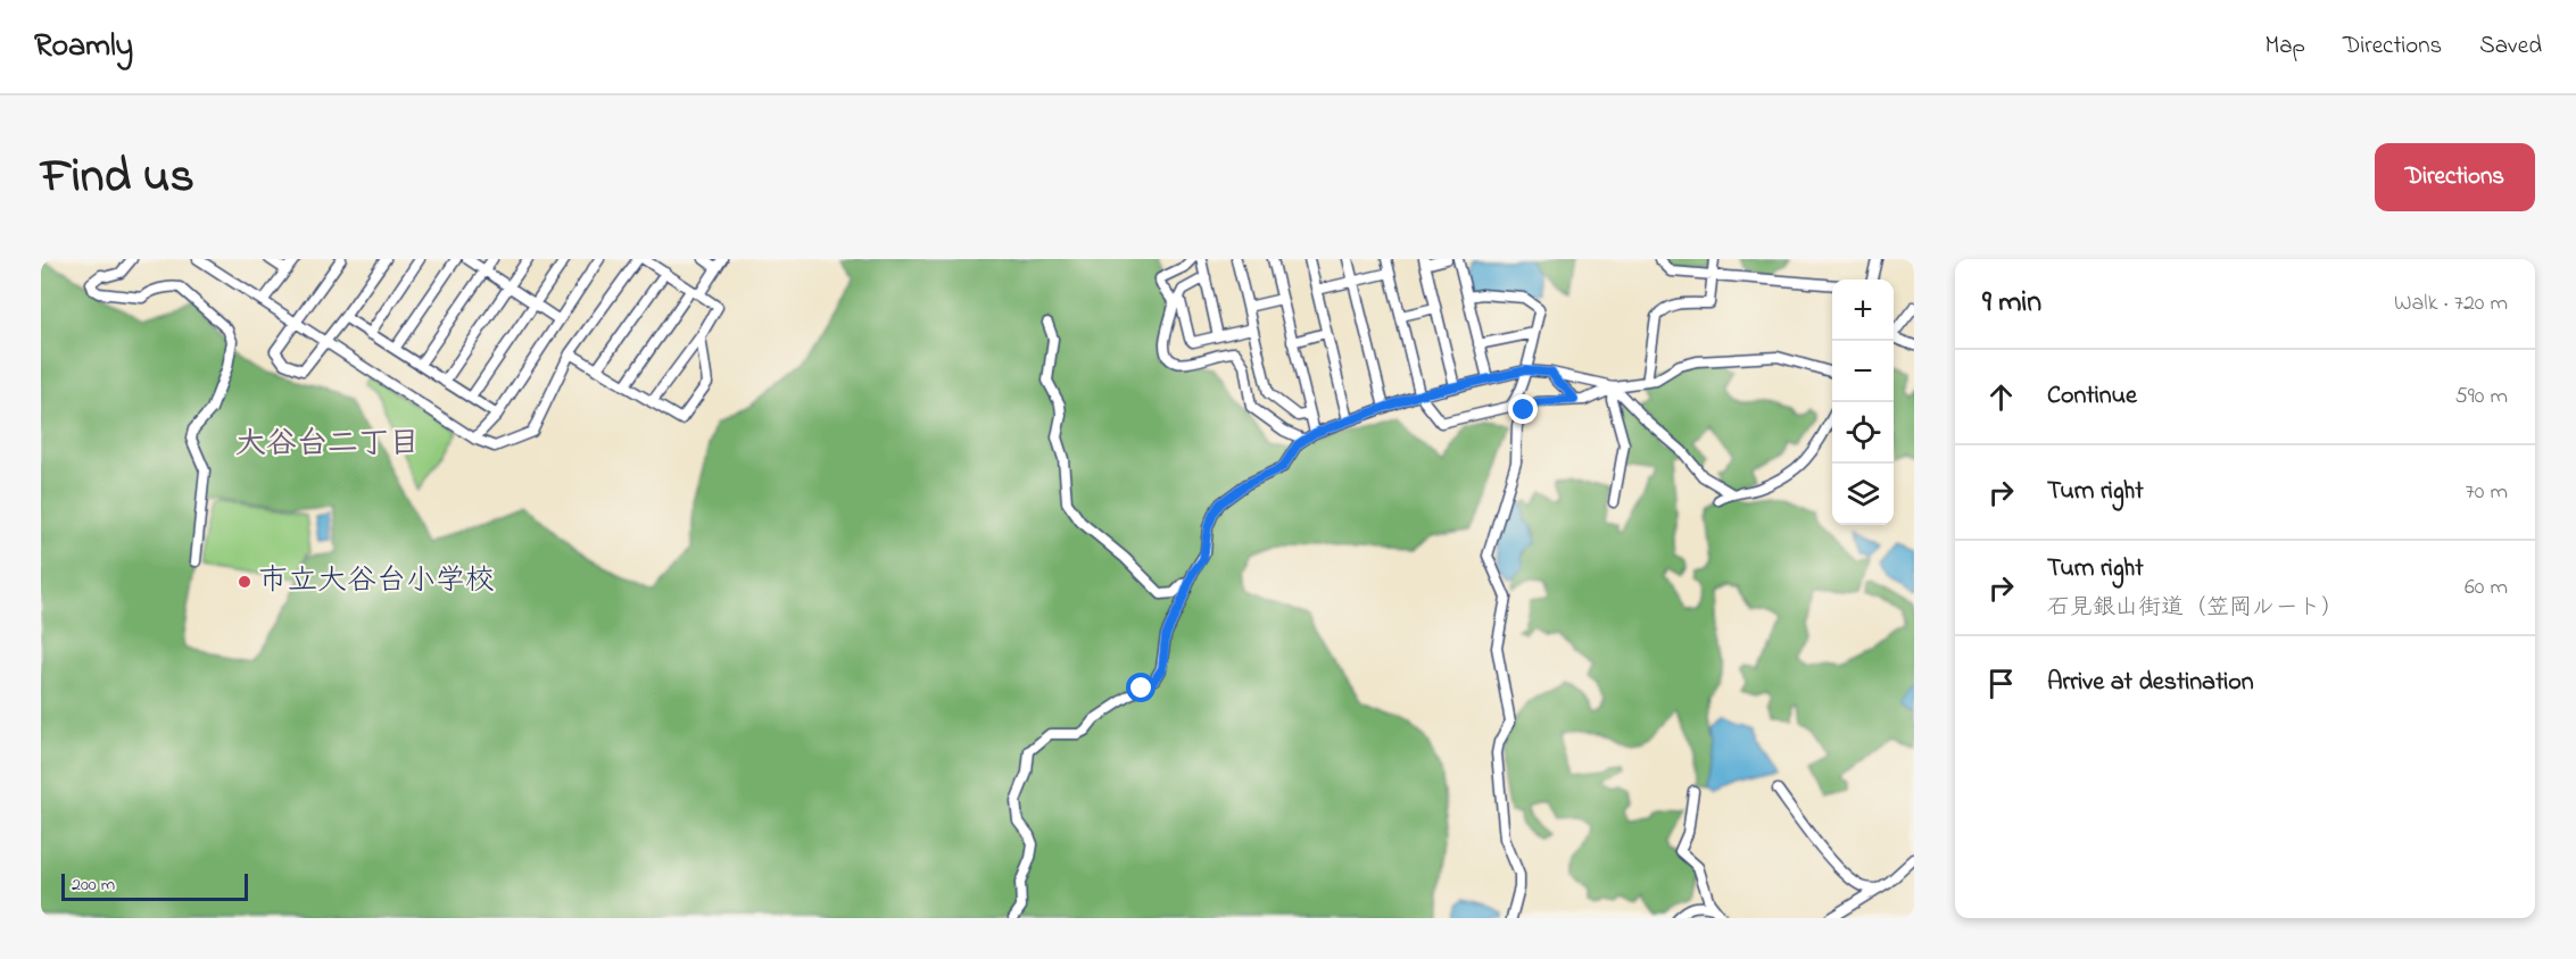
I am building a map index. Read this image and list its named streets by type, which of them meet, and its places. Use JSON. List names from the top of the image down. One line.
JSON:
{"districts":["大谷台二丁目"],"places":["市立大谷台小学校"],"scale_bar":"200 m","page":{"header":"Roamly","nav":["Map","Directions","Saved"],"title":"Find us","buttons":"Directions","heading":["9 min","Walk · 720 m"],"map_buttons":["+","−"],"list":[["Continue","590 m"],["Turn right","70 m"],["Turn right","石見銀山街道（笠岡ルート）","60 m"],"Arrive at destination"],"scale":"200 m"}}
